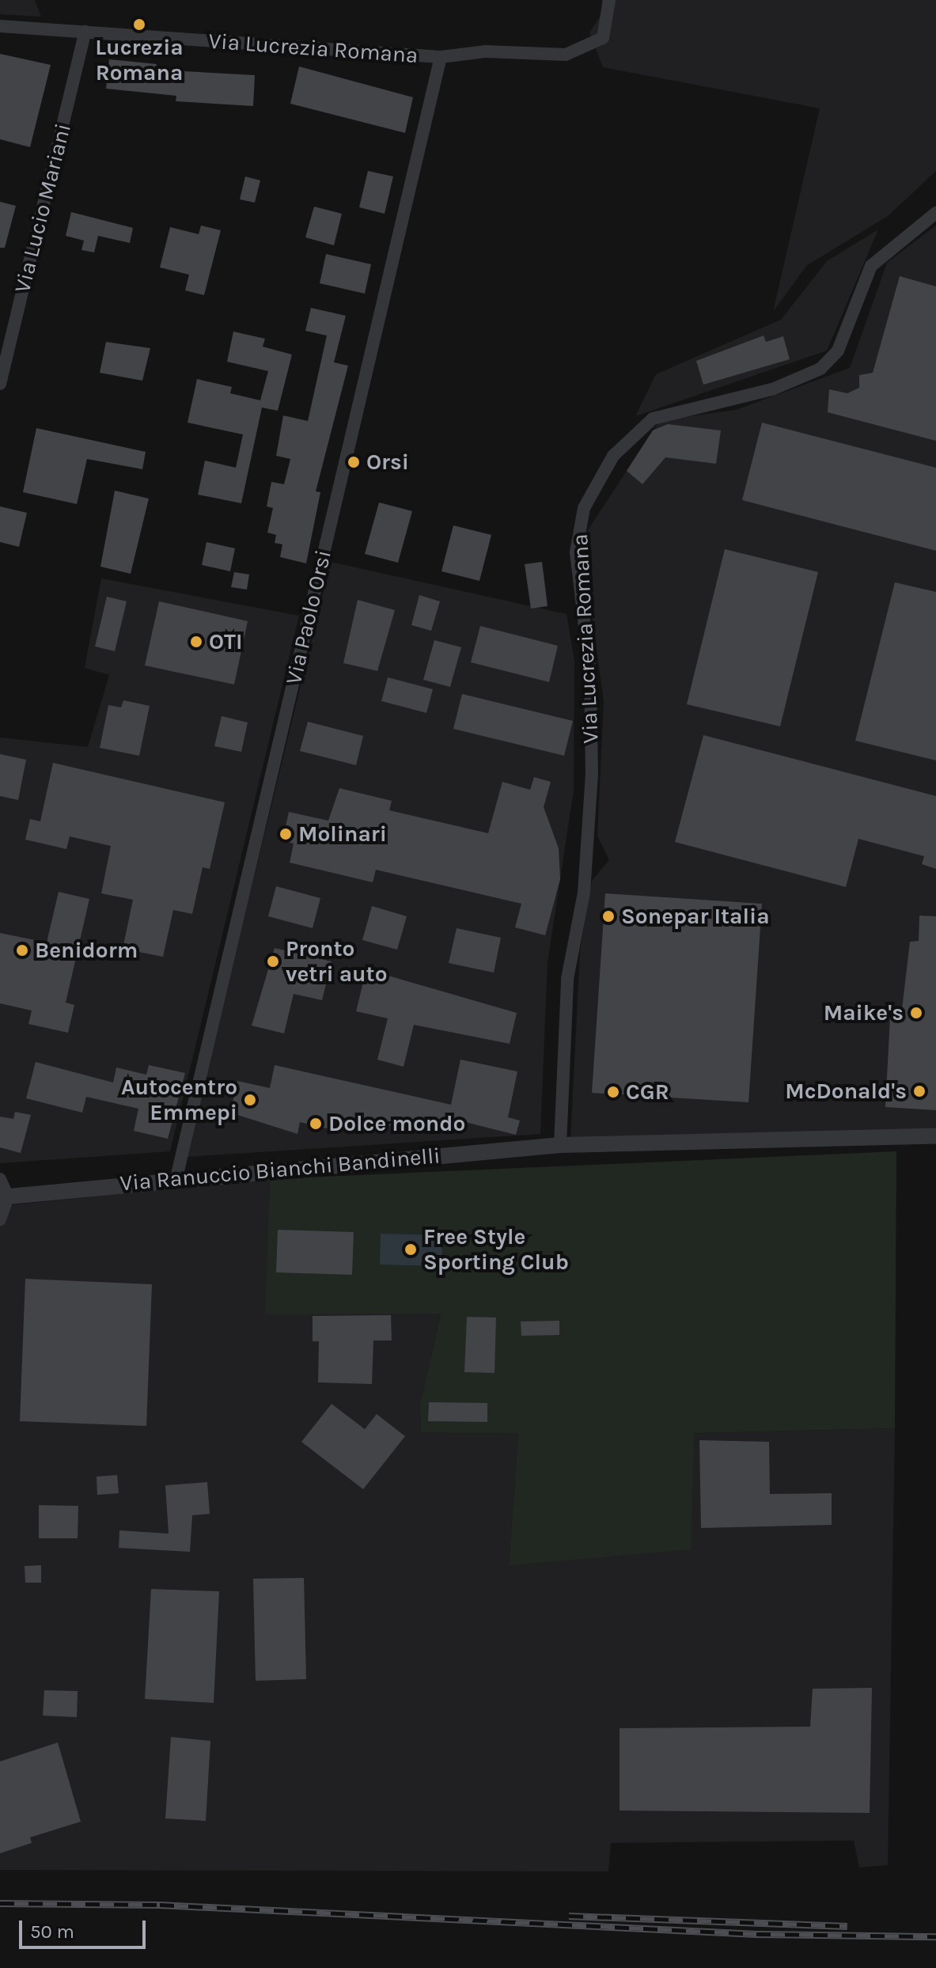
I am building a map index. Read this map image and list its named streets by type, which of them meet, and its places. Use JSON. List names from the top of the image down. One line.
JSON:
{"streets":{"street":["Via Lucrezia Romana","Via Lucio Mariani","Via Paolo Orsi","Via Ranuccio Bianchi Bandinelli"]},"crossings":[["Via Lucrezia Romana","Via Lucio Mariani"],["Via Lucrezia Romana","Via Paolo Orsi"],["Via Lucrezia Romana","Via Ranuccio Bianchi Bandinelli"],["Via Paolo Orsi","Via Ranuccio Bianchi Bandinelli"]],"places":["Lucrezia Romana","Orsi","OTI","Molinari","Sonepar Italia","Benidorm","Pronto vetri auto","Maike's","McDonald's","CGR","Autocentro Emmepi","Dolce mondo","Free Style Sporting Club"],"scale_bar":"50 m"}
